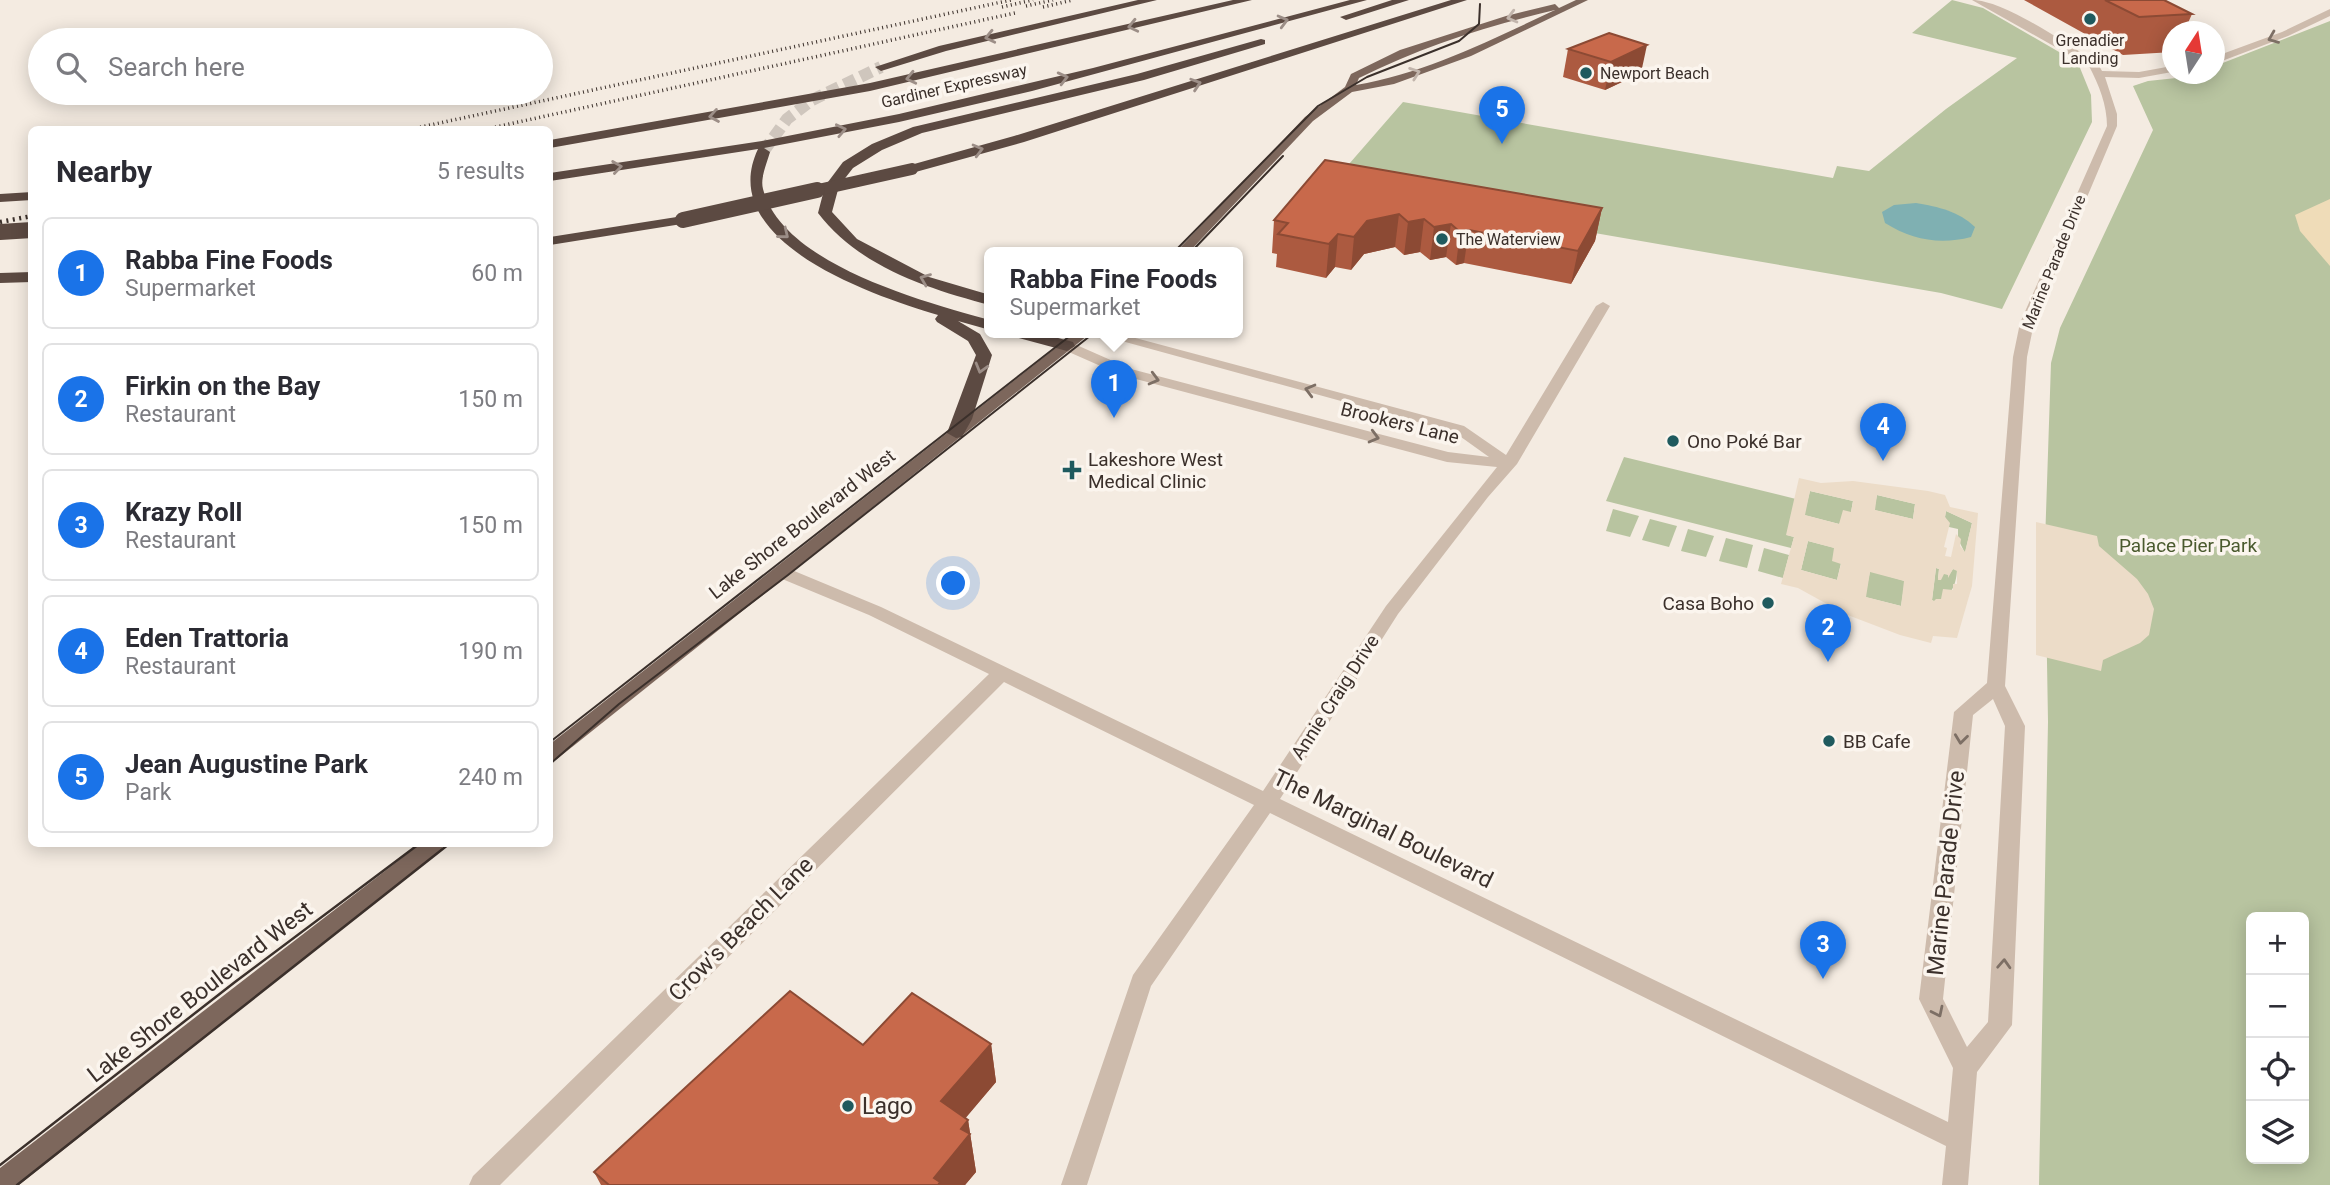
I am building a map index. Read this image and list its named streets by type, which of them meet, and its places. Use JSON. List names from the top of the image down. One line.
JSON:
{"streets":{"highway":["Gardiner Expressway"],"main road":["Lake Shore Boulevard West"],"street":["Marine Parade Drive","Brookers Lane","Annie Craig Drive","The Marginal Boulevard","Crow's Beach Lane"]},"crossings":[["Brookers Lane","Lake Shore Boulevard West"],["Brookers Lane","Annie Craig Drive"],["Lake Shore Boulevard West","The Marginal Boulevard"],["Annie Craig Drive","The Marginal Boulevard"],["The Marginal Boulevard","Crow's Beach Lane"]],"parks":["Palace Pier Park"],"places":{"other":["Grenadier Landing","Newport Beach","The Waterview","Ono Poké Bar","Casa Boho","BB Cafe","Lago"],"health":["Lakeshore West Medical Clinic"]},"north":"top","page":{"search":"Search here","pins":["5","1","4","2","3"],"heading":["Nearby","5 results"],"list":[{"mark":"1","name":"Rabba Fine Foods","note":"Supermarket","value":"60 m"},{"mark":"2","name":"Firkin on the Bay","note":"Restaurant","value":"150 m"},{"mark":"3","name":"Krazy Roll","note":"Restaurant","value":"150 m"},{"mark":"4","name":"Eden Trattoria","note":"Restaurant","value":"190 m"},{"mark":"5","name":"Jean Augustine Park","note":"Park","value":"240 m"}],"popup":["Rabba Fine Foods","Supermarket"],"map_buttons":["+","−"]}}
